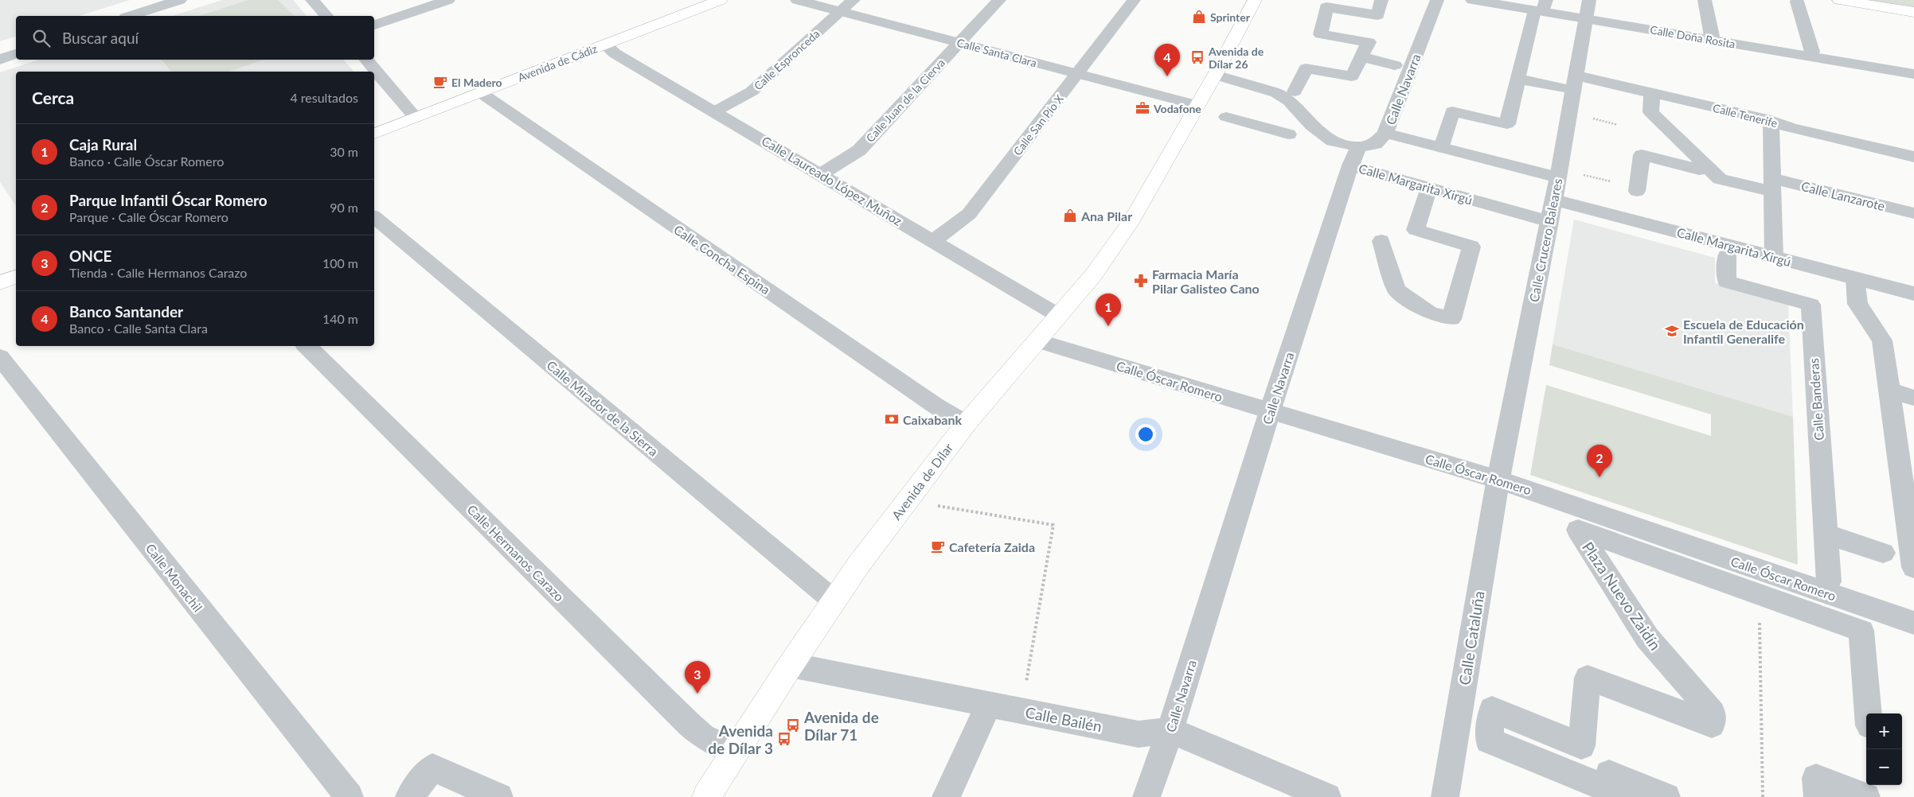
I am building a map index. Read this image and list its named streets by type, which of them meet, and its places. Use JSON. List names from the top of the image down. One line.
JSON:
{"streets":{"main road":["Avenida de Cádiz","Avenida de Dílar"],"street":["Calle Doña Rosita","Calle Santa Clara","Calle Espronceda","Calle Navarra","Calle Juan de la Cierva","Calle Tenerife","Calle San Pío X","Calle Laureado López Muñoz","Calle Margarita Xirgú","Calle Lanzarote","Calle Crucero Baleares","Calle Concha Espina","Calle Óscar Romero","Calle Banderas","Calle Mirador de la Sierra","Calle Hermanos Carazo","Calle Monachil","Plaza Nuevo Zaidín","Calle Cataluña","Calle Bailén"]},"crossings":[["Calle Doña Rosita","Calle Crucero Baleares"],["Calle Santa Clara","Calle Espronceda"],["Calle Santa Clara","Calle Juan de la Cierva"],["Calle Santa Clara","Calle San Pío X"],["Calle Santa Clara","Avenida de Dílar"],["Calle Espronceda","Calle Laureado López Muñoz"],["Avenida de Cádiz","Calle Laureado López Muñoz"],["Avenida de Cádiz","Calle Concha Espina"],["Calle Navarra","Calle Margarita Xirgú"],["Calle Navarra","Calle Óscar Romero"],["Calle Navarra","Calle Bailén"],["Calle Juan de la Cierva","Calle Laureado López Muñoz"],["Calle Tenerife","Calle Lanzarote"],["Calle Tenerife","Calle Crucero Baleares"],["Calle San Pío X","Calle Laureado López Muñoz"],["Calle Laureado López Muñoz","Avenida de Dílar"],["Calle Margarita Xirgú","Calle Crucero Baleares"],["Calle Crucero Baleares","Calle Óscar Romero"],["Calle Crucero Baleares","Calle Cataluña"],["Calle Concha Espina","Avenida de Dílar"],["Calle Óscar Romero","Avenida de Dílar"],["Calle Óscar Romero","Calle Cataluña"],["Calle Mirador de la Sierra","Avenida de Dílar"],["Avenida de Dílar","Calle Hermanos Carazo"],["Avenida de Dílar","Calle Bailén"]],"places":{"shop":["Sprinter","Ana Pilar"],"bus stop":["Avenida de Dílar 26","Avenida de Dílar 71","Avenida de Dílar 3"],"cafe":["El Madero","Cafetería Zaida"],"office":["Vodafone"],"pharmacy":["Farmacia María Pilar Galisteo Cano"],"school or university":["Escuela de Educación Infantil Generalife"],"bank":["Caixabank"]},"page":{"search":"Buscar aquí","pins":["4","1","2","3"],"heading":["Cerca","4 resultados"],"list":[{"mark":"1","name":"Caja Rural","note":"Banco · Calle Óscar Romero","value":"30 m"},{"mark":"2","name":"Parque Infantil Óscar Romero","note":"Parque · Calle Óscar Romero","value":"90 m"},{"mark":"3","name":"ONCE","note":"Tienda · Calle Hermanos Carazo","value":"100 m"},{"mark":"4","name":"Banco Santander","note":"Banco · Calle Santa Clara","value":"140 m"}],"map_buttons":["+","−"]}}
